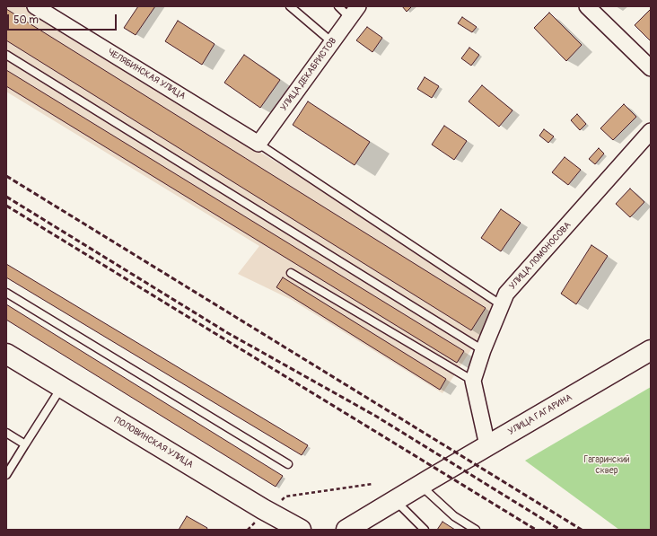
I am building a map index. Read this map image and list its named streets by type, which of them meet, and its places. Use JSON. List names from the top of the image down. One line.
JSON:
{"streets":{"main road":["УЛИЦА ГАГАРИНА","ПОЛОВИНСКАЯ УЛИЦА"],"street":["ЧЕЛЯБИНСКАЯ УЛИЦА","УЛИЦА ДЕКАБРИСТОВ","УЛИЦА ЛОМОНОСОВА"]},"crossings":[["ЧЕЛЯБИНСКАЯ УЛИЦА","УЛИЦА ДЕКАБРИСТОВ"]],"parks":["Гагаринский сквер"],"scale_bar":"50 m"}
